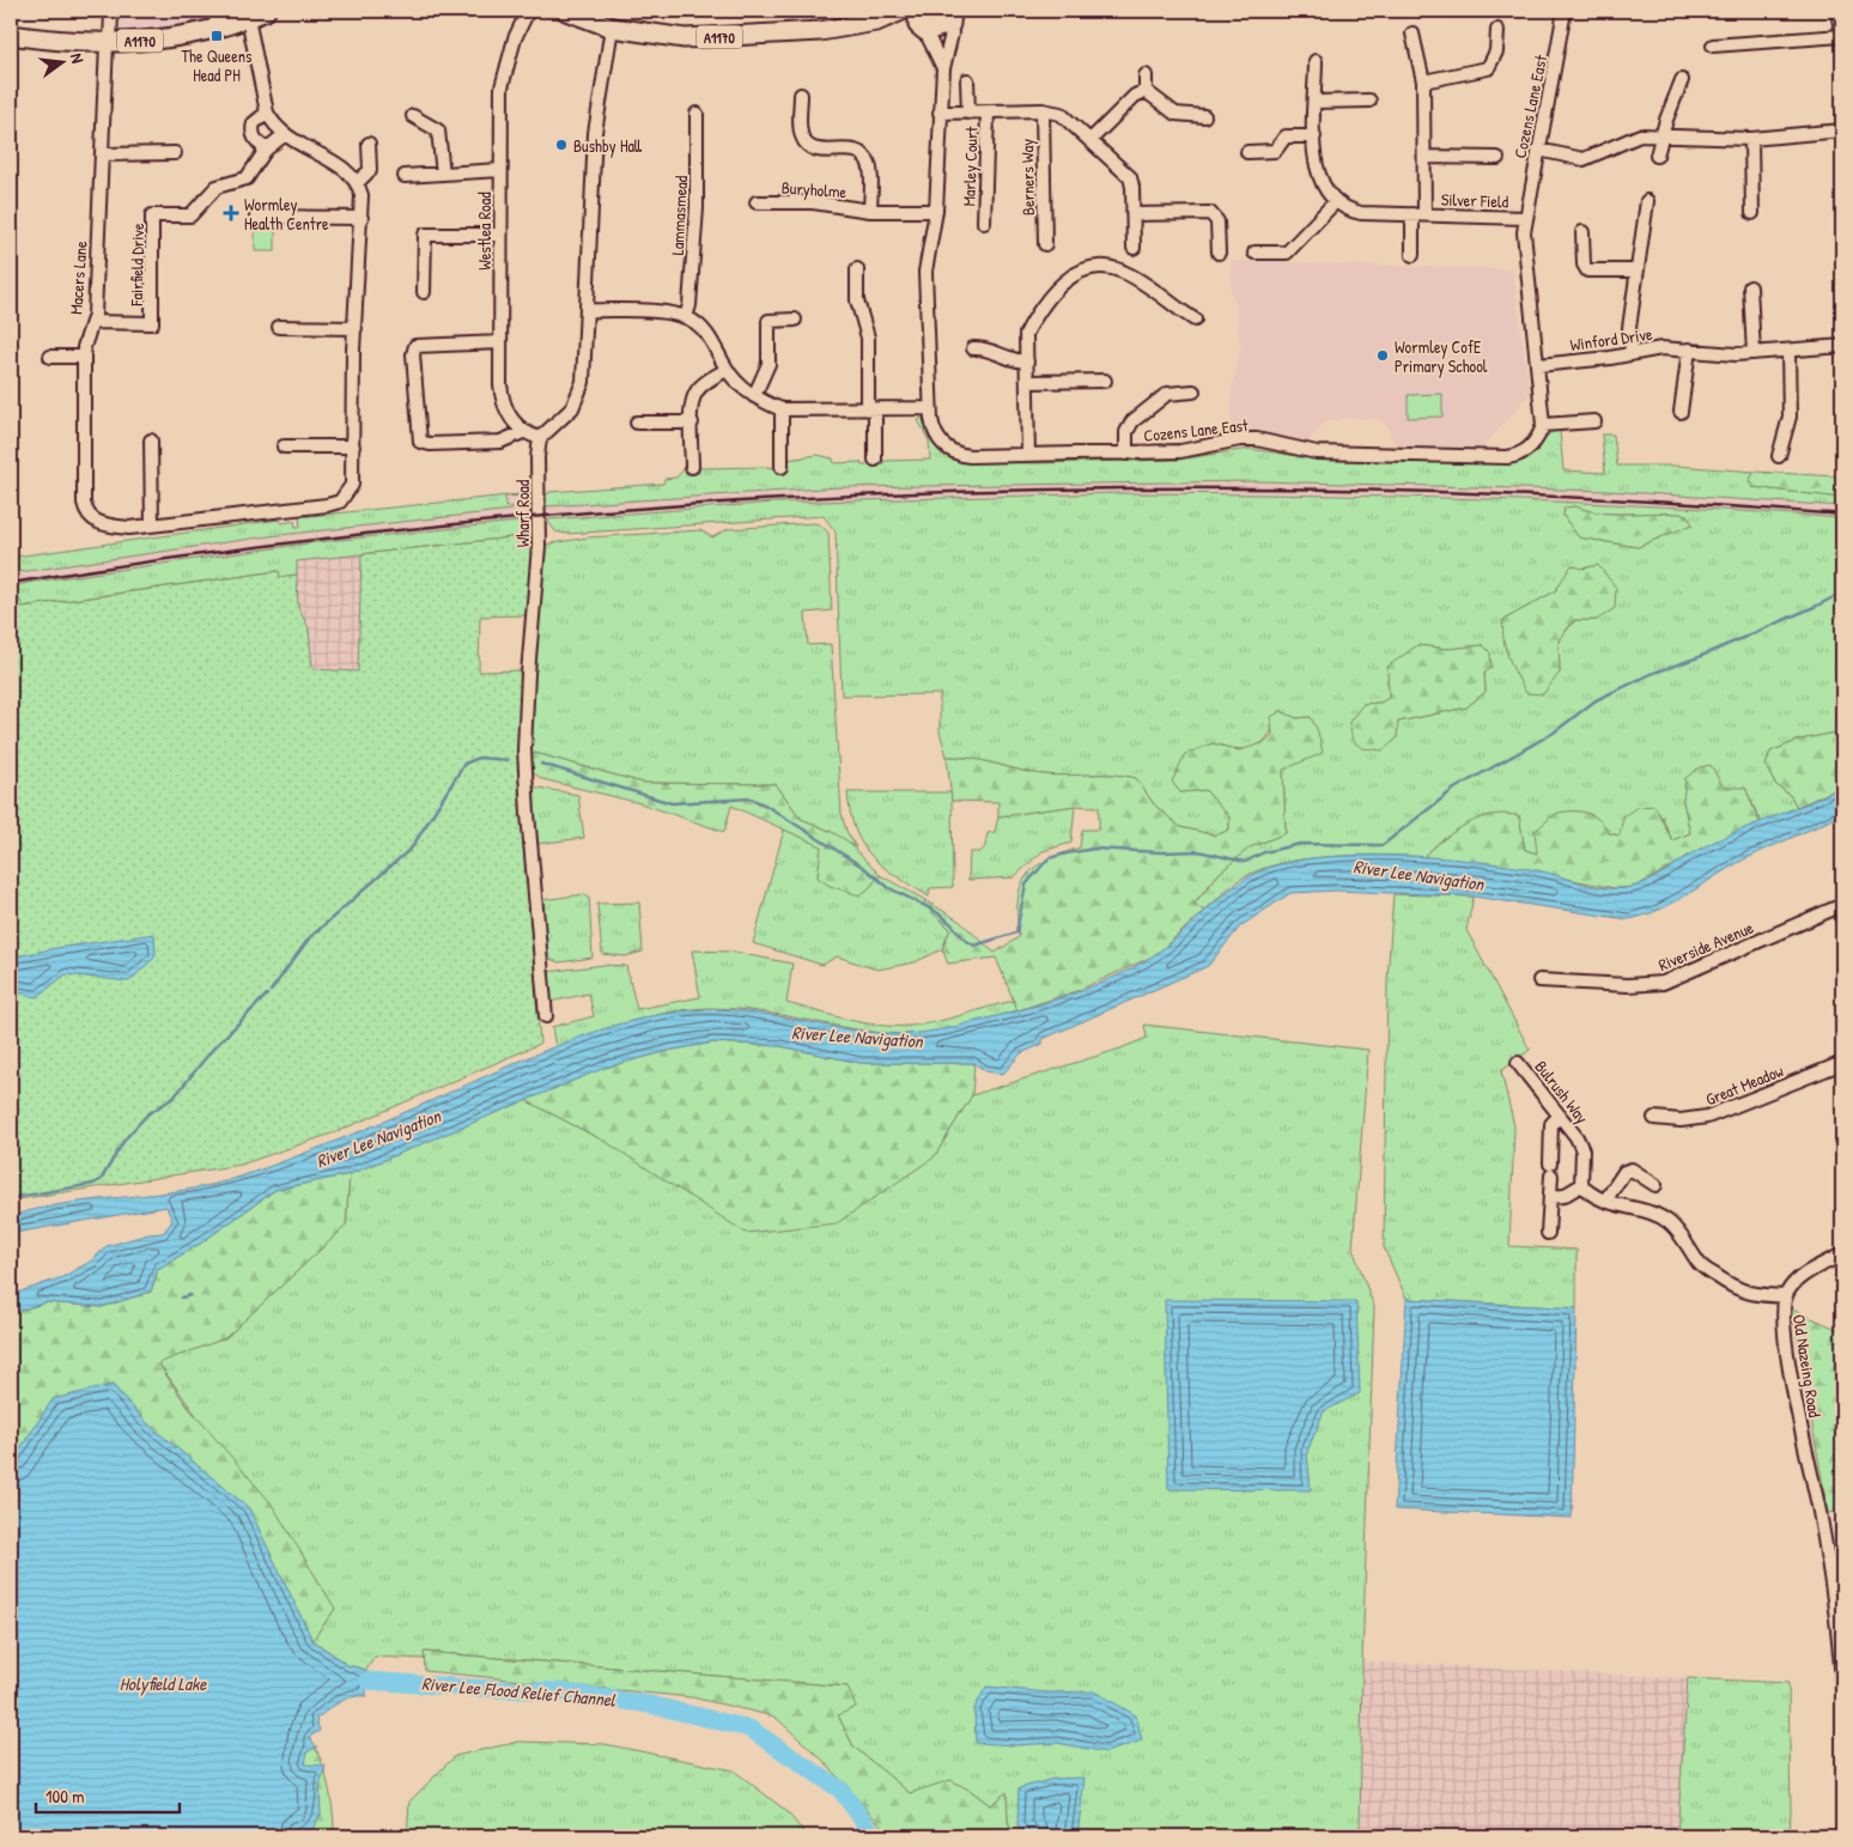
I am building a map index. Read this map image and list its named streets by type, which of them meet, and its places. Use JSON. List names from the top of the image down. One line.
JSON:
{"streets":{"main road":["A1170"],"street":["Cozens Lane East","Marley Court","Berners Way","Buryholme","Silver Field","Lammasmead","Westlea Road","Fairfield Drive","Macers Lane","Winford Drive","Wharf Road","Riverside Avenue","Great Meadow","Bulrush Way","Old Nazeing Road"]},"crossings":[["A1170","Macers Lane"],["Cozens Lane East","Buryholme"],["Cozens Lane East","Silver Field"],["Cozens Lane East","Winford Drive"],["Fairfield Drive","Macers Lane"]],"water":["River Lee Navigation","Holyfield Lake","River Lee Flood Relief Channel"],"places":{"transit":["The Queens Head PH"],"other":["Bushby Hall","Wormley CofE Primary School"],"health":["Wormley Health Centre"]},"scale_bar":"100 m","north":"right"}
